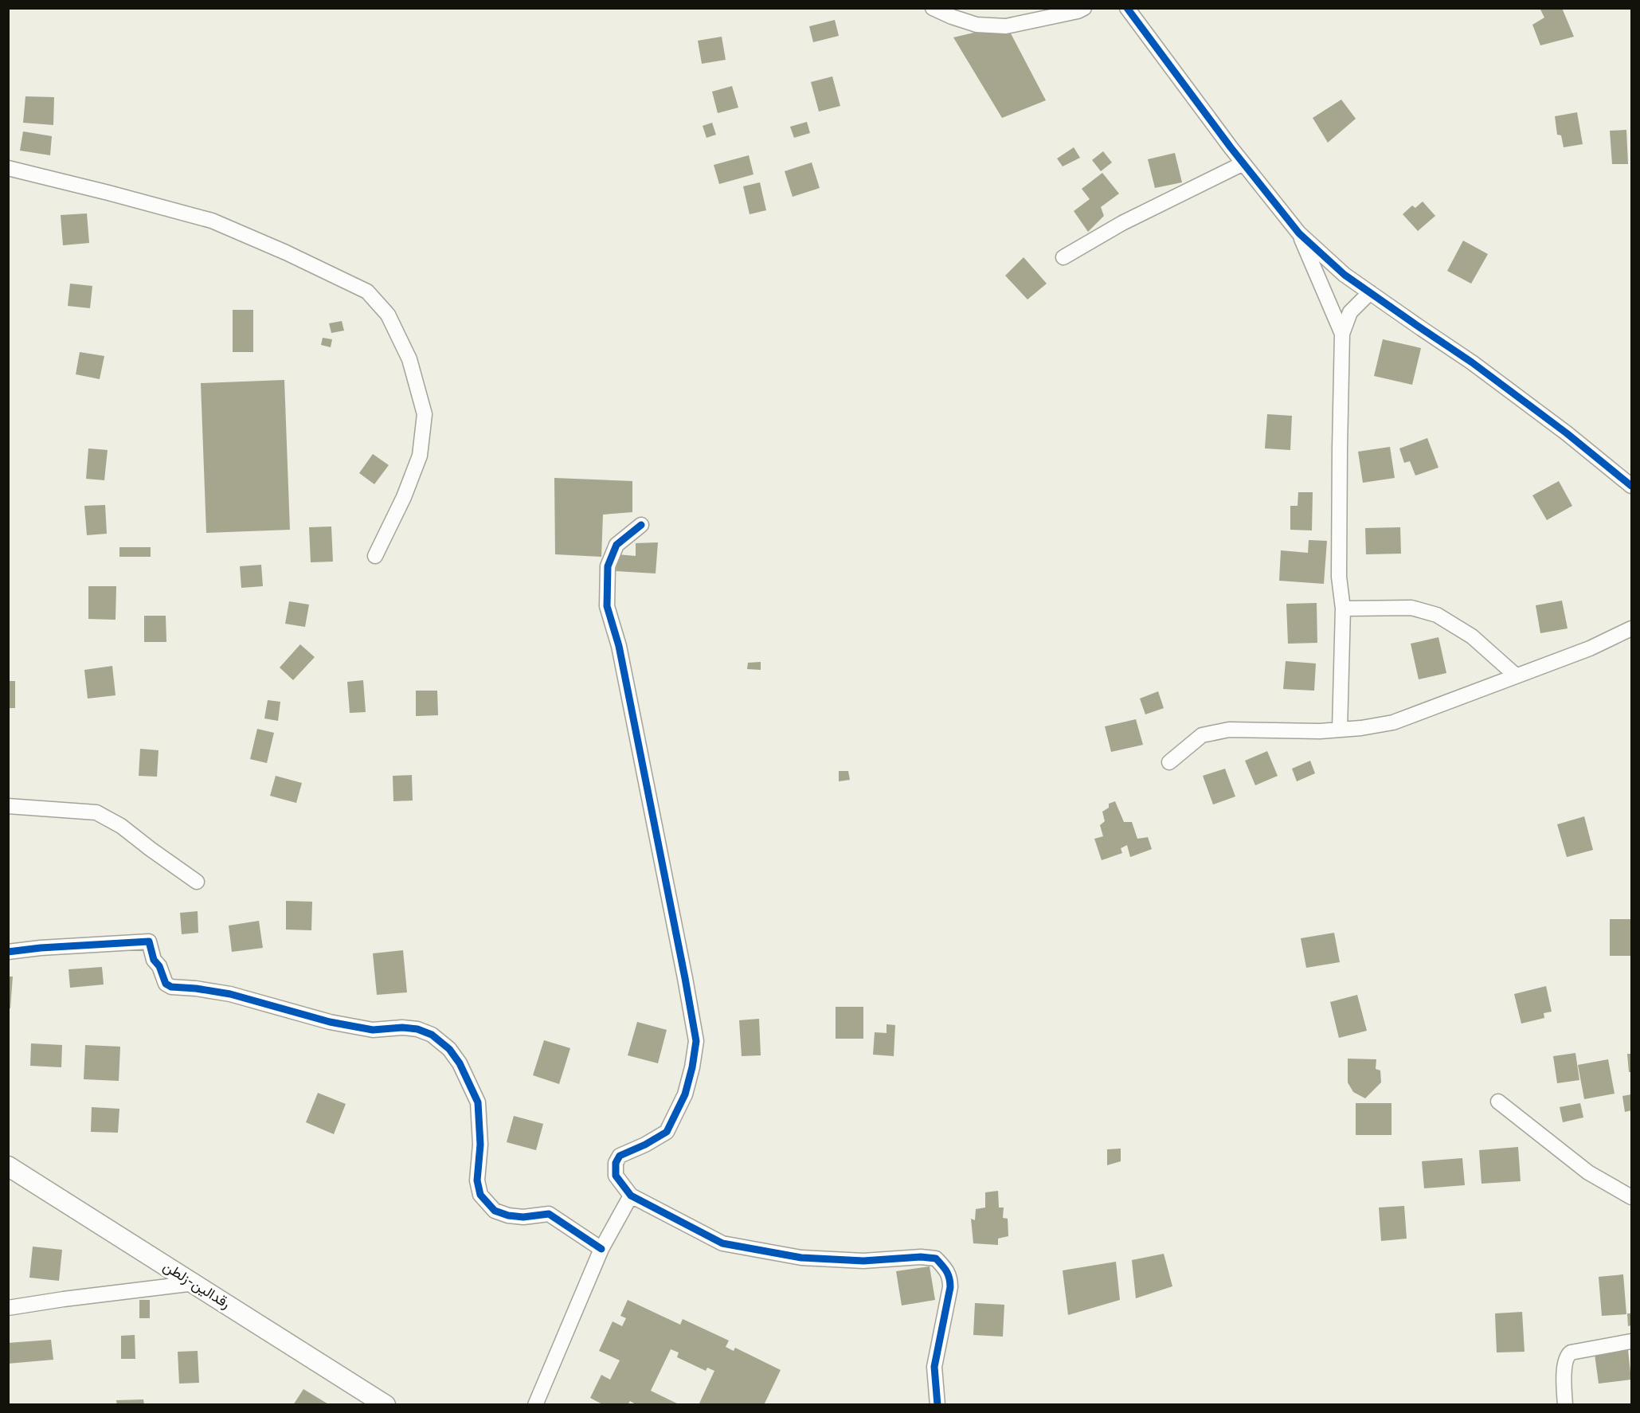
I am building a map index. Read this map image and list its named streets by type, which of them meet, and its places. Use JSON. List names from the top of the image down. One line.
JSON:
{"streets":{"main road":["رقدالين-زلطن"]}}
